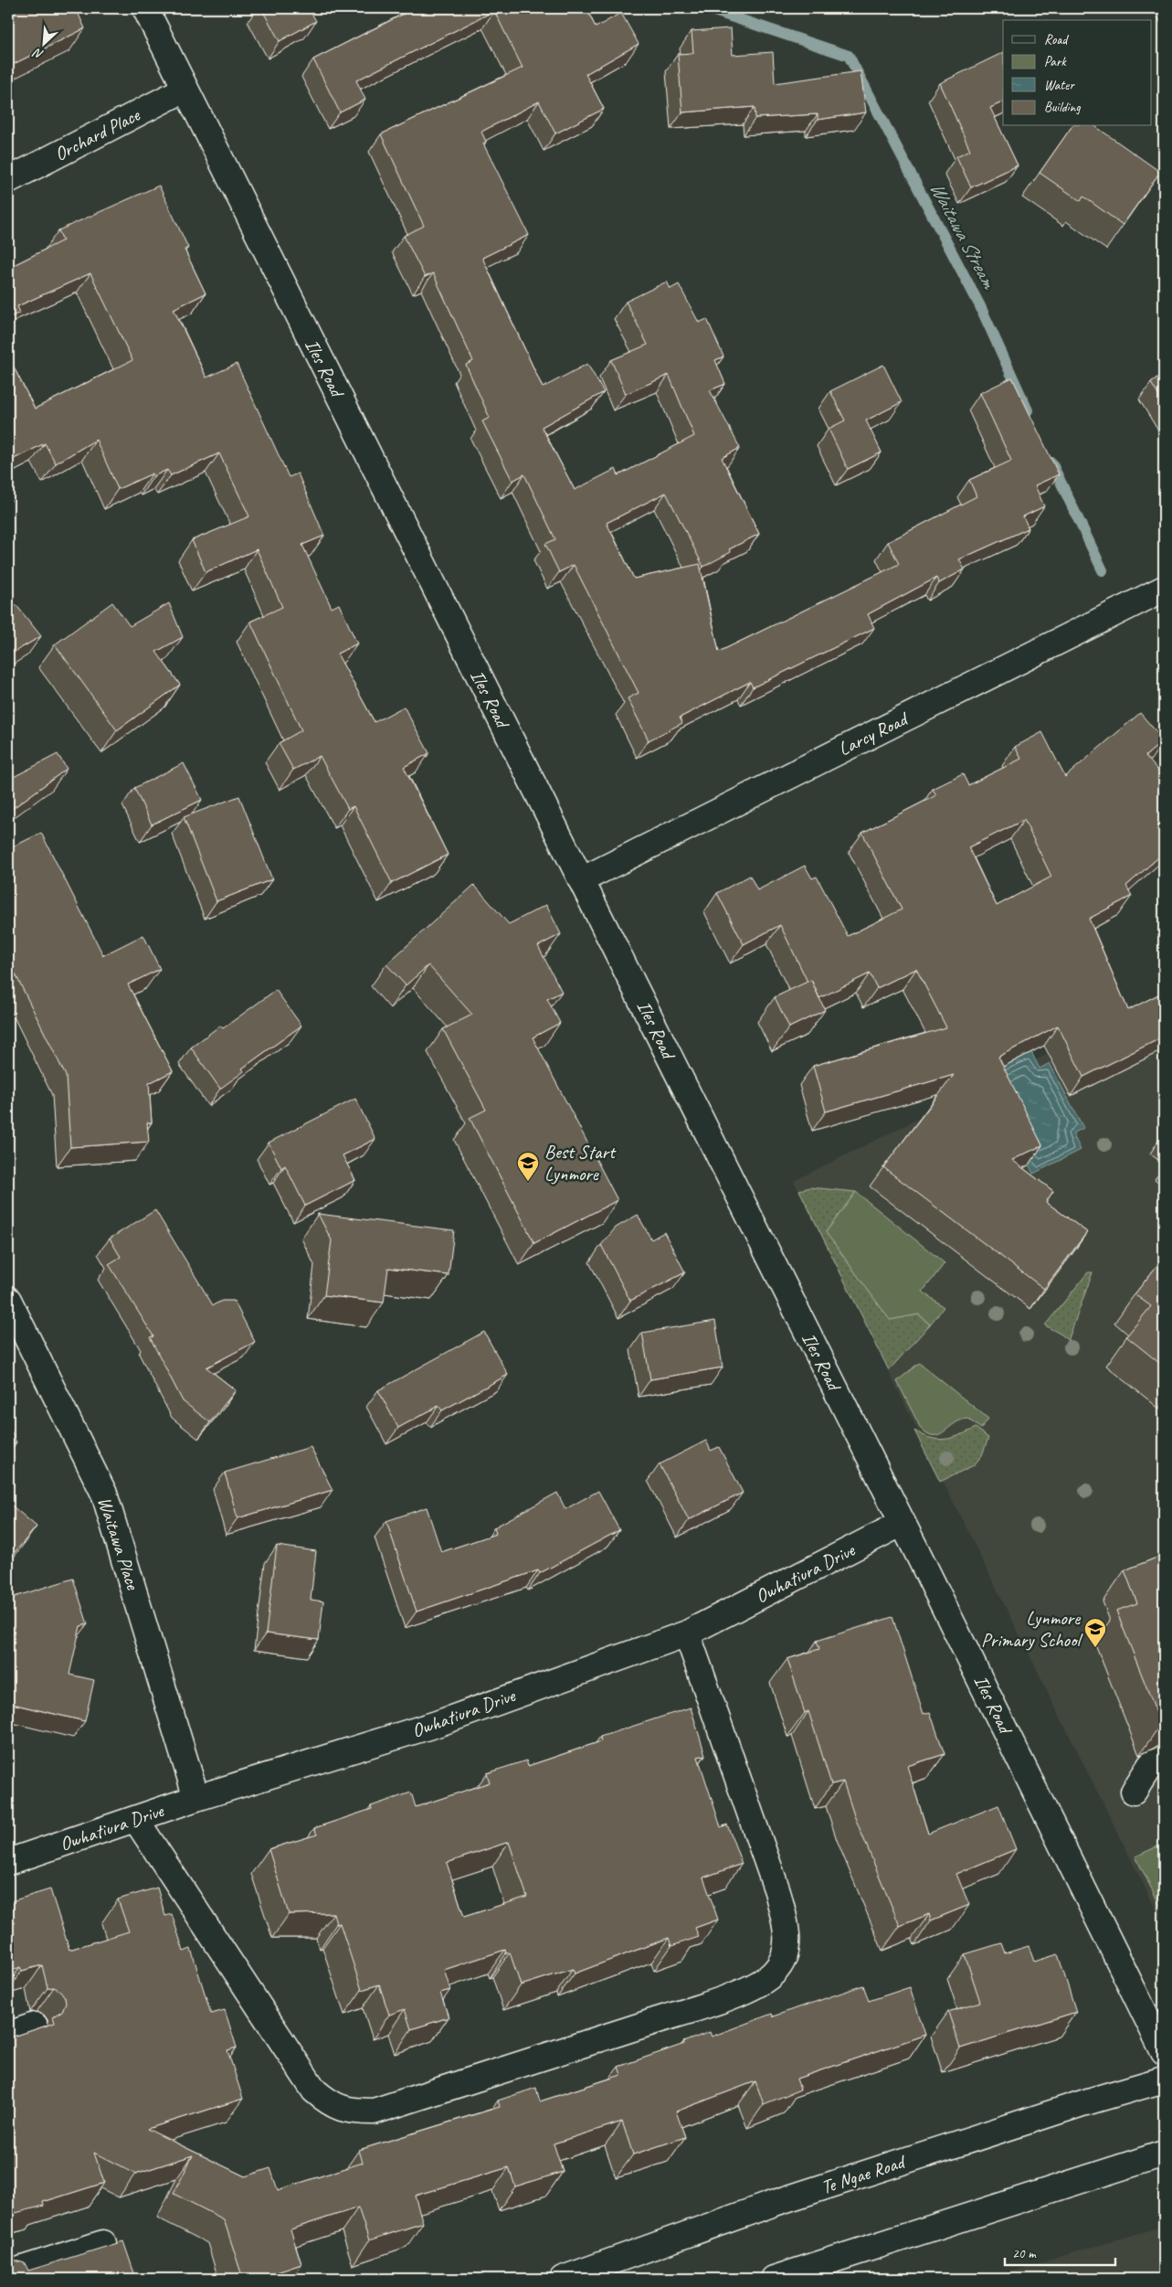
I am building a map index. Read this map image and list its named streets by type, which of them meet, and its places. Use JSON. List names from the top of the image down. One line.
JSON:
{"streets":{"main road":["Orchard Place","Iles Road","Larcy Road","Waitawa Place","Owhatiura Drive","Te Ngae Road"]},"crossings":[["Orchard Place","Iles Road"],["Iles Road","Larcy Road"],["Iles Road","Owhatiura Drive"],["Waitawa Place","Owhatiura Drive"]],"water":["Waitawa Stream"],"places":{"school or university":["Best Start Lynmore","Lynmore Primary School"]},"legend":["Road","Park","Water","Building"],"scale_bar":"20 m","north":"bottom left"}
